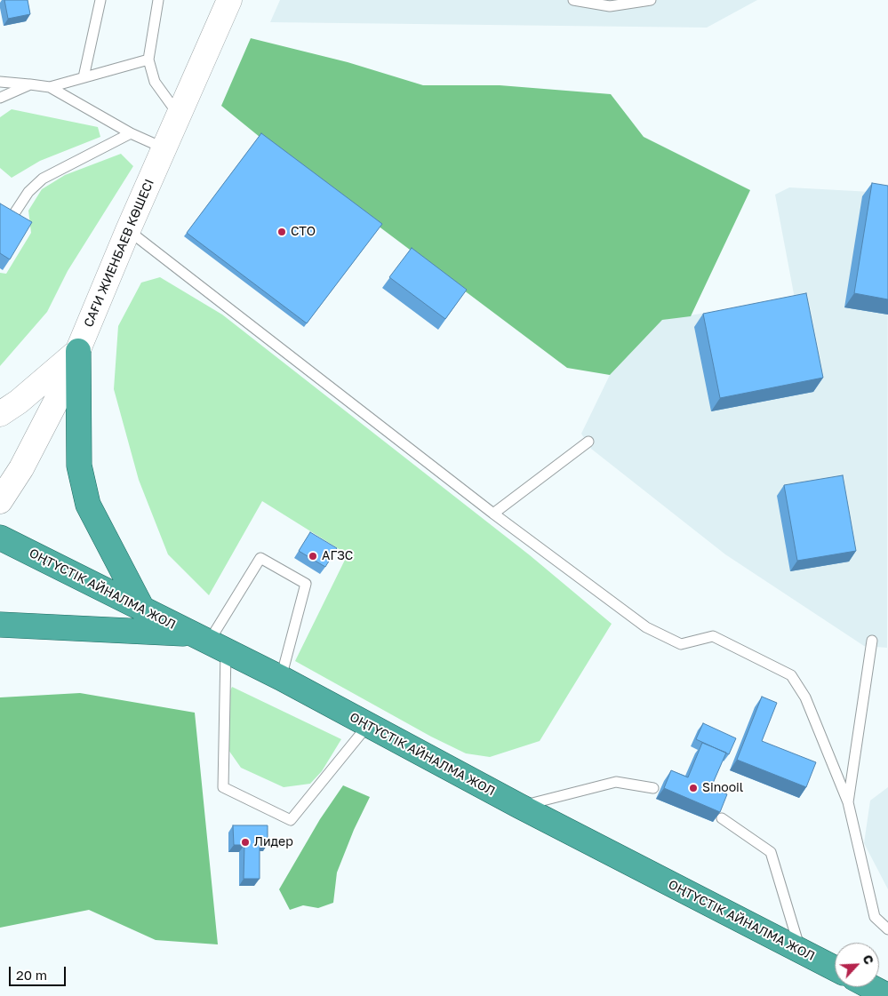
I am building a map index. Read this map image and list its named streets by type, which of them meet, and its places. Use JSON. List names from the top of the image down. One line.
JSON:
{"streets":{"highway":["ОҢТҮСТІК АЙНАЛМА ЖОЛ"],"main road":["САҒИ ЖИЕНБАЕВ КӨШЕСІ"]},"places":["СТО","АГЗС","Sinooil","Лидер"],"scale_bar":"20 m","north":"top right"}
